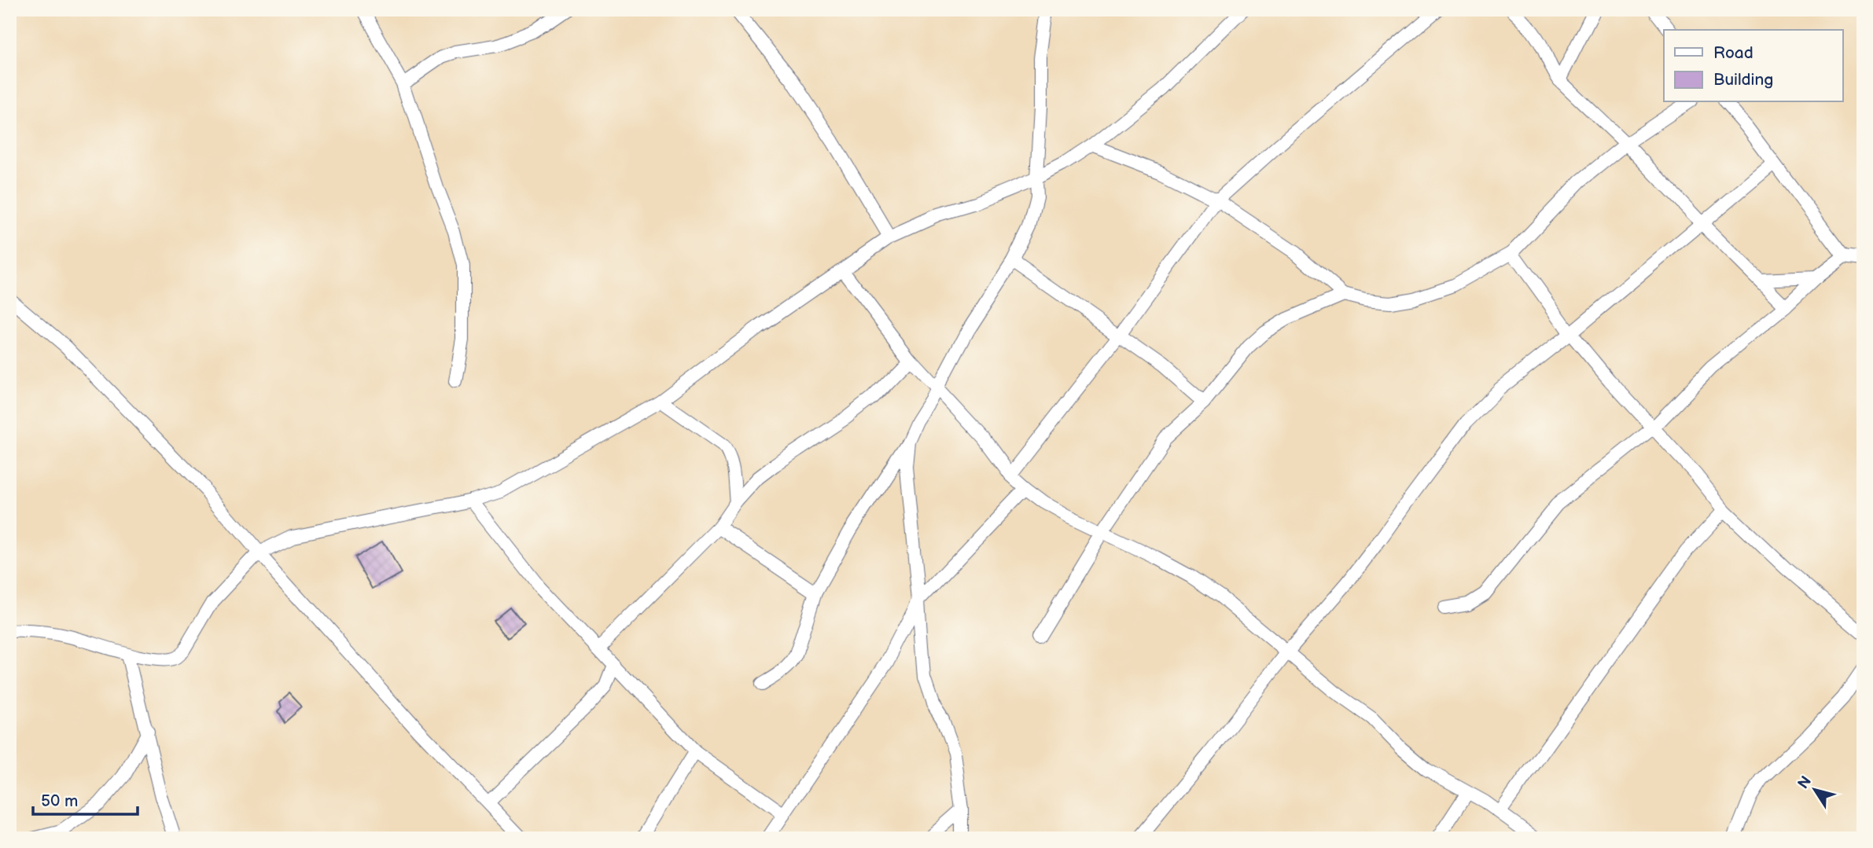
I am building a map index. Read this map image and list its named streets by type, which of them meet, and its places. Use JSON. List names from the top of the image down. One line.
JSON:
{"legend":["Road","Building"],"scale_bar":"50 m","north":"top left"}
